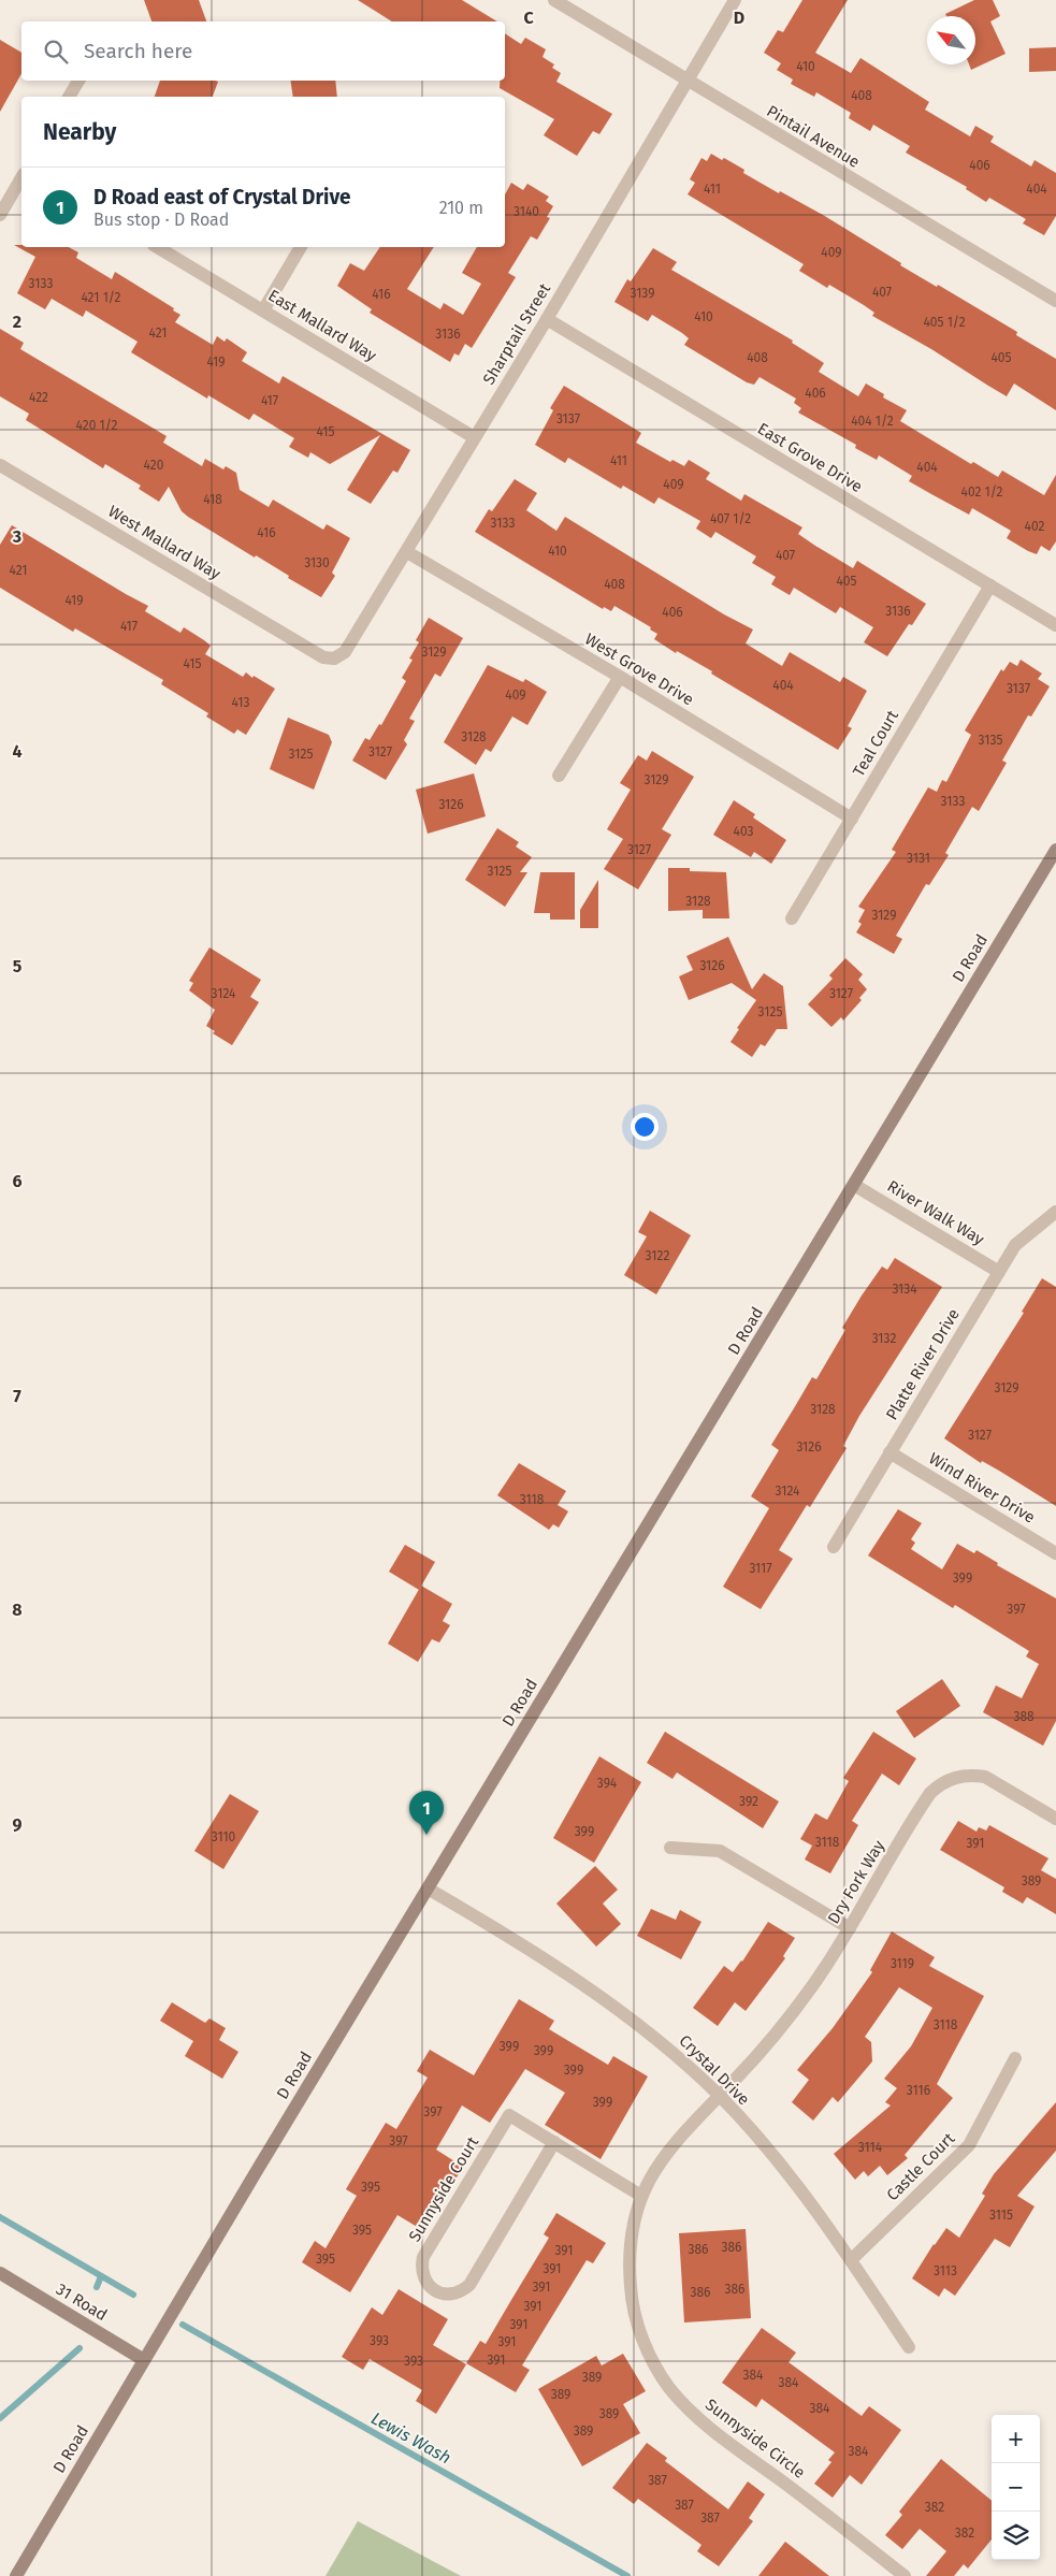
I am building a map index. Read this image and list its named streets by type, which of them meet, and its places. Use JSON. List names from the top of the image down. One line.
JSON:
{"streets":{"street":["Pintail Avenue","East Mallard Way","Sharptail Street","East Grove Drive","West Mallard Way","West Grove Drive","Teal Court","D Road","River Walk Way","Platte River Drive","Wind River Drive","Dry Fork Way","Crystal Drive","Castle Court","Sunnyside Court","31 Road","Sunnyside Circle"]},"crossings":[["Pintail Avenue","Sharptail Street"],["East Mallard Way","Sharptail Street"],["Sharptail Street","East Grove Drive"],["Sharptail Street","West Mallard Way"],["Sharptail Street","West Grove Drive"],["East Grove Drive","Teal Court"],["West Grove Drive","Teal Court"],["D Road","River Walk Way"],["D Road","Crystal Drive"],["D Road","31 Road"],["River Walk Way","Platte River Drive"],["Platte River Drive","Wind River Drive"],["Dry Fork Way","Crystal Drive"],["Dry Fork Way","Sunnyside Circle"],["Crystal Drive","Castle Court"],["Crystal Drive","Sunnyside Circle"],["Sunnyside Court","Sunnyside Circle"]],"water":["Lewis Wash"],"house_numbers":["410","408","406","411","404","3140","409","3133","407","3139","416","421 1/2","410","405 1/2","421","3136","408","405","419","406","422","417","3137","404 1/2","420 1/2","415","411","420","404","409","402 1/2","418","407 1/2","3133","402","416","410","407","3130","421","405","408","419","3136","406","417","3129","415","404","3137","409","413","3128","3135","3127","3125","3129","3133","3126","403","3127","3131","3125","3128","3129","3126","3124","3127","3125","3122","3134","3132","3129","3128","3127","3126","3124","3118","3117","399","397","388","394","392","399","3110","3118","391","389","3119","3118","399","399","399","3116","399","397","397","3114","395","3115","395","386","386","391","395","391","3113","391","386","386","391","391","393","391","391","393","384","389","384","389","384","389","389","384","387","387","382","387","382"],"north":"top left","page":{"search":"Search here","heading":"Nearby","list":[{"mark":"1","name":"D Road east of Crystal Drive","note":"Bus stop · D Road","value":"210 m"}],"pins":"1","map_buttons":["+","−"]},"grid":{"columns":["C","D"],"rows":["2","3","4","5","6","7","8","9"]}}
